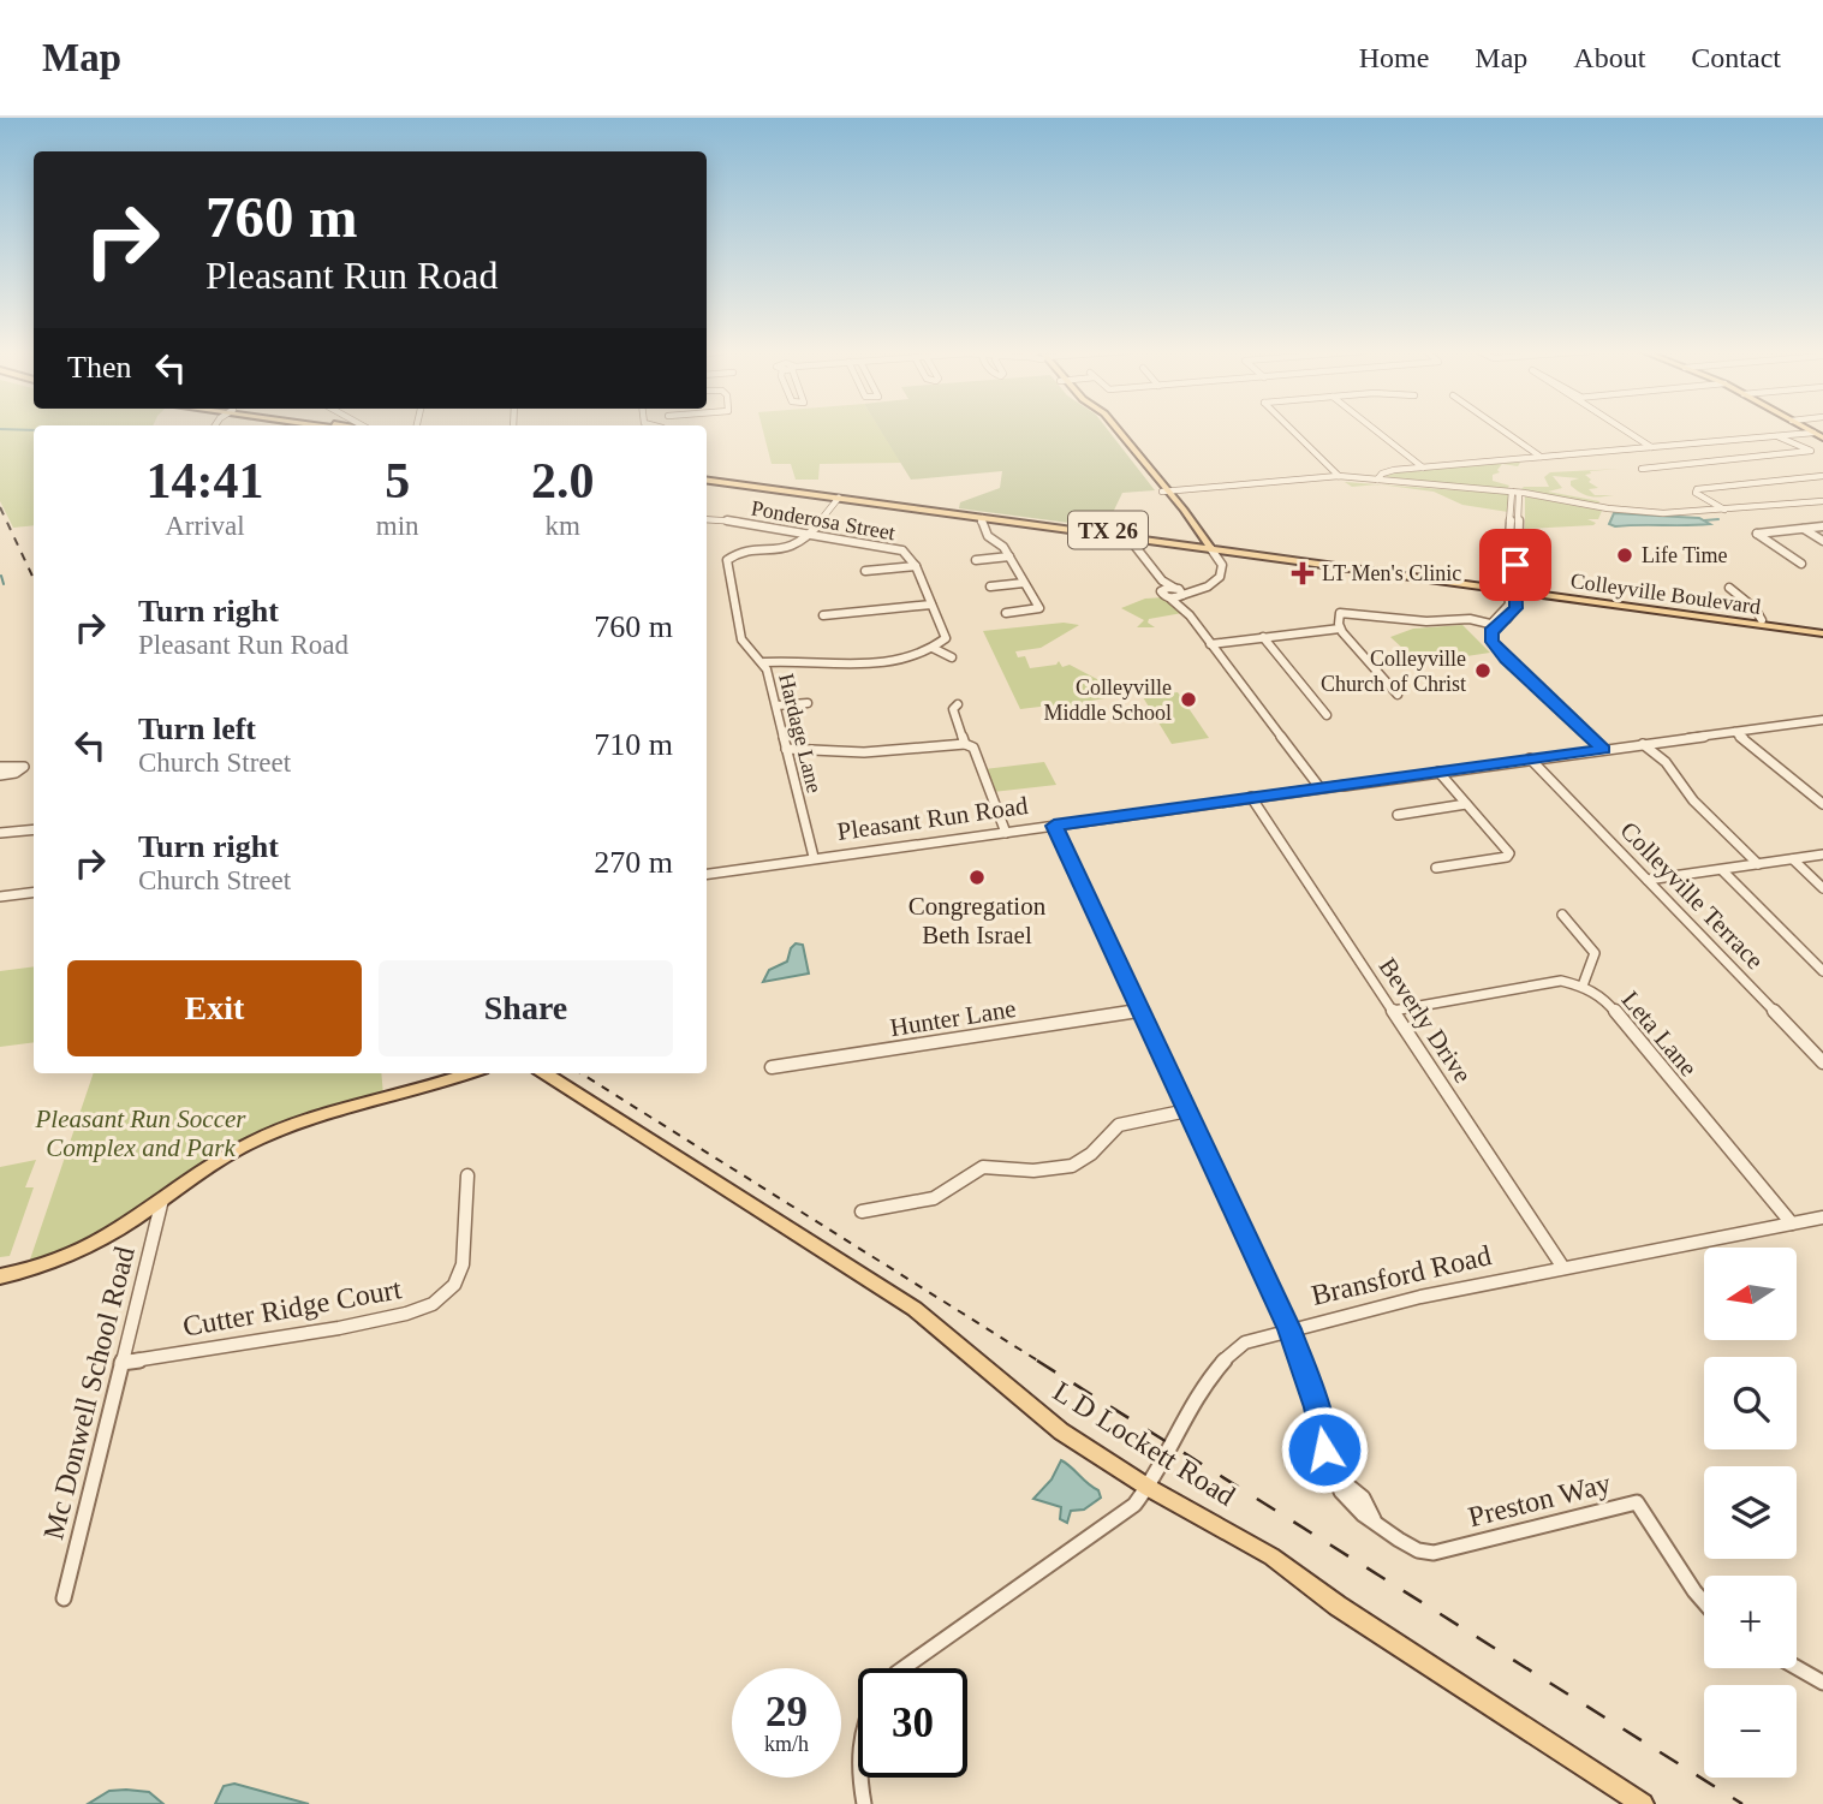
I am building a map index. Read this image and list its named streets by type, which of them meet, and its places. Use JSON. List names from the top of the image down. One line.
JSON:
{"streets":{"main road":["TX 26","Colleyville Boulevard","L D Lockett Road"],"street":["Ponderosa Street","Hardage Lane","Pleasant Run Road","Colleyville Terrace","Hunter Lane","Beverly Drive","Leta Lane","Bransford Road","Cutter Ridge Court","Mc Donwell School Road","Preston Way"]},"crossings":[["Ponderosa Street","Hardage Lane"],["Colleyville Boulevard","Hardage Lane"],["Hardage Lane","Pleasant Run Road"],["Pleasant Run Road","Colleyville Terrace"],["Pleasant Run Road","Beverly Drive"],["Pleasant Run Road","Preston Way"],["Hunter Lane","Preston Way"],["Beverly Drive","Leta Lane"],["Beverly Drive","Bransford Road"],["Leta Lane","Bransford Road"],["Bransford Road","L D Lockett Road"],["Bransford Road","Preston Way"],["Cutter Ridge Court","Mc Donwell School Road"]],"parks":["Pleasant Run Soccer Complex and Park"],"places":{"other":["Life Time","Colleyville Church of Christ","Colleyville Middle School","Congregation Beth Israel"],"health":["LT Men's Clinic"]},"north":"left","page":{"header":"Map","nav":["Home","Map","About","Contact"],"turn":["760 m","Pleasant Run Road"],"then":"Then","eta":["14:41","Arrival","5","min","2.0","km"],"list":[{"name":"Turn right","note":"Pleasant Run Road","value":"760 m"},{"name":"Turn left","note":"Church Street","value":"710 m"},{"name":"Turn right","note":"Church Street","value":"270 m"}],"buttons":["Exit","Share"],"map_buttons":["+","−"],"speed":"29 km/h","limit":"30"}}
